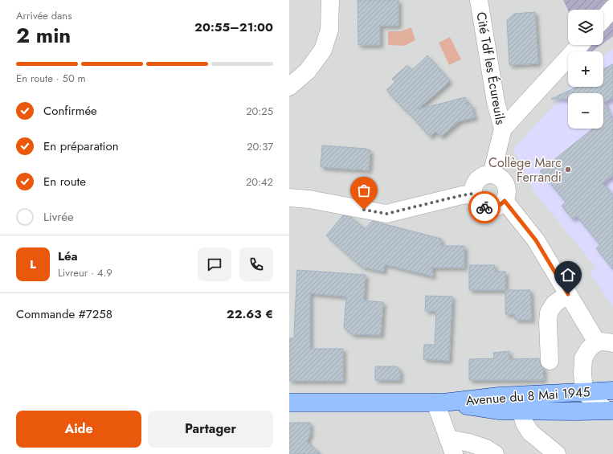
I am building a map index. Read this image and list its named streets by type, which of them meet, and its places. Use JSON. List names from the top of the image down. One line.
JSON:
{"streets":{"main road":["Avenue du 8 Mai 1945"],"street":["Cité Tdf les Écureuils"]},"places":["Collège Marc Ferrandi"],"page":{"heading":["2 min","Arrivée dans","20:55–21:00"],"panel":["Léa","Livreur · 4.9","Commande #7258","22.63 €"],"map_buttons":["+","−"],"bar":"En route · 50 m","list":[["Confirmée","20:25"],["En préparation","20:37"],["En route","20:42"],"Livrée"],"round":"L","buttons":["Aide","Partager"]}}
